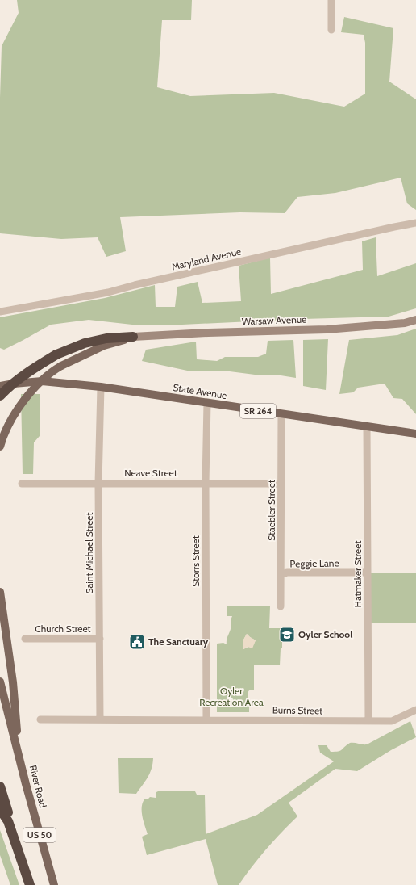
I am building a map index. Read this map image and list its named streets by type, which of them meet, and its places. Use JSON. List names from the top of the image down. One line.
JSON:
{"streets":{"main road":["Warsaw Avenue","State Avenue","SR 264","River Road","US 50"],"street":["Maryland Avenue","Neave Street","Staebler Street","Saint Michael Street","Storrs Street","Peggie Lane","Hatmaker Street","Church Street","Burns Street"]},"crossings":[["State Avenue","Staebler Street"],["State Avenue","Saint Michael Street"],["State Avenue","Storrs Street"],["State Avenue","Hatmaker Street"],["Neave Street","Staebler Street"],["Neave Street","Saint Michael Street"],["Neave Street","Storrs Street"],["Staebler Street","Peggie Lane"],["Saint Michael Street","Church Street"],["Saint Michael Street","Burns Street"],["Storrs Street","Burns Street"],["Peggie Lane","Hatmaker Street"],["Hatmaker Street","Burns Street"]],"parks":["Oyler Recreation Area"],"places":{"school or university":["Oyler School"],"public building":["The Sanctuary"]}}
